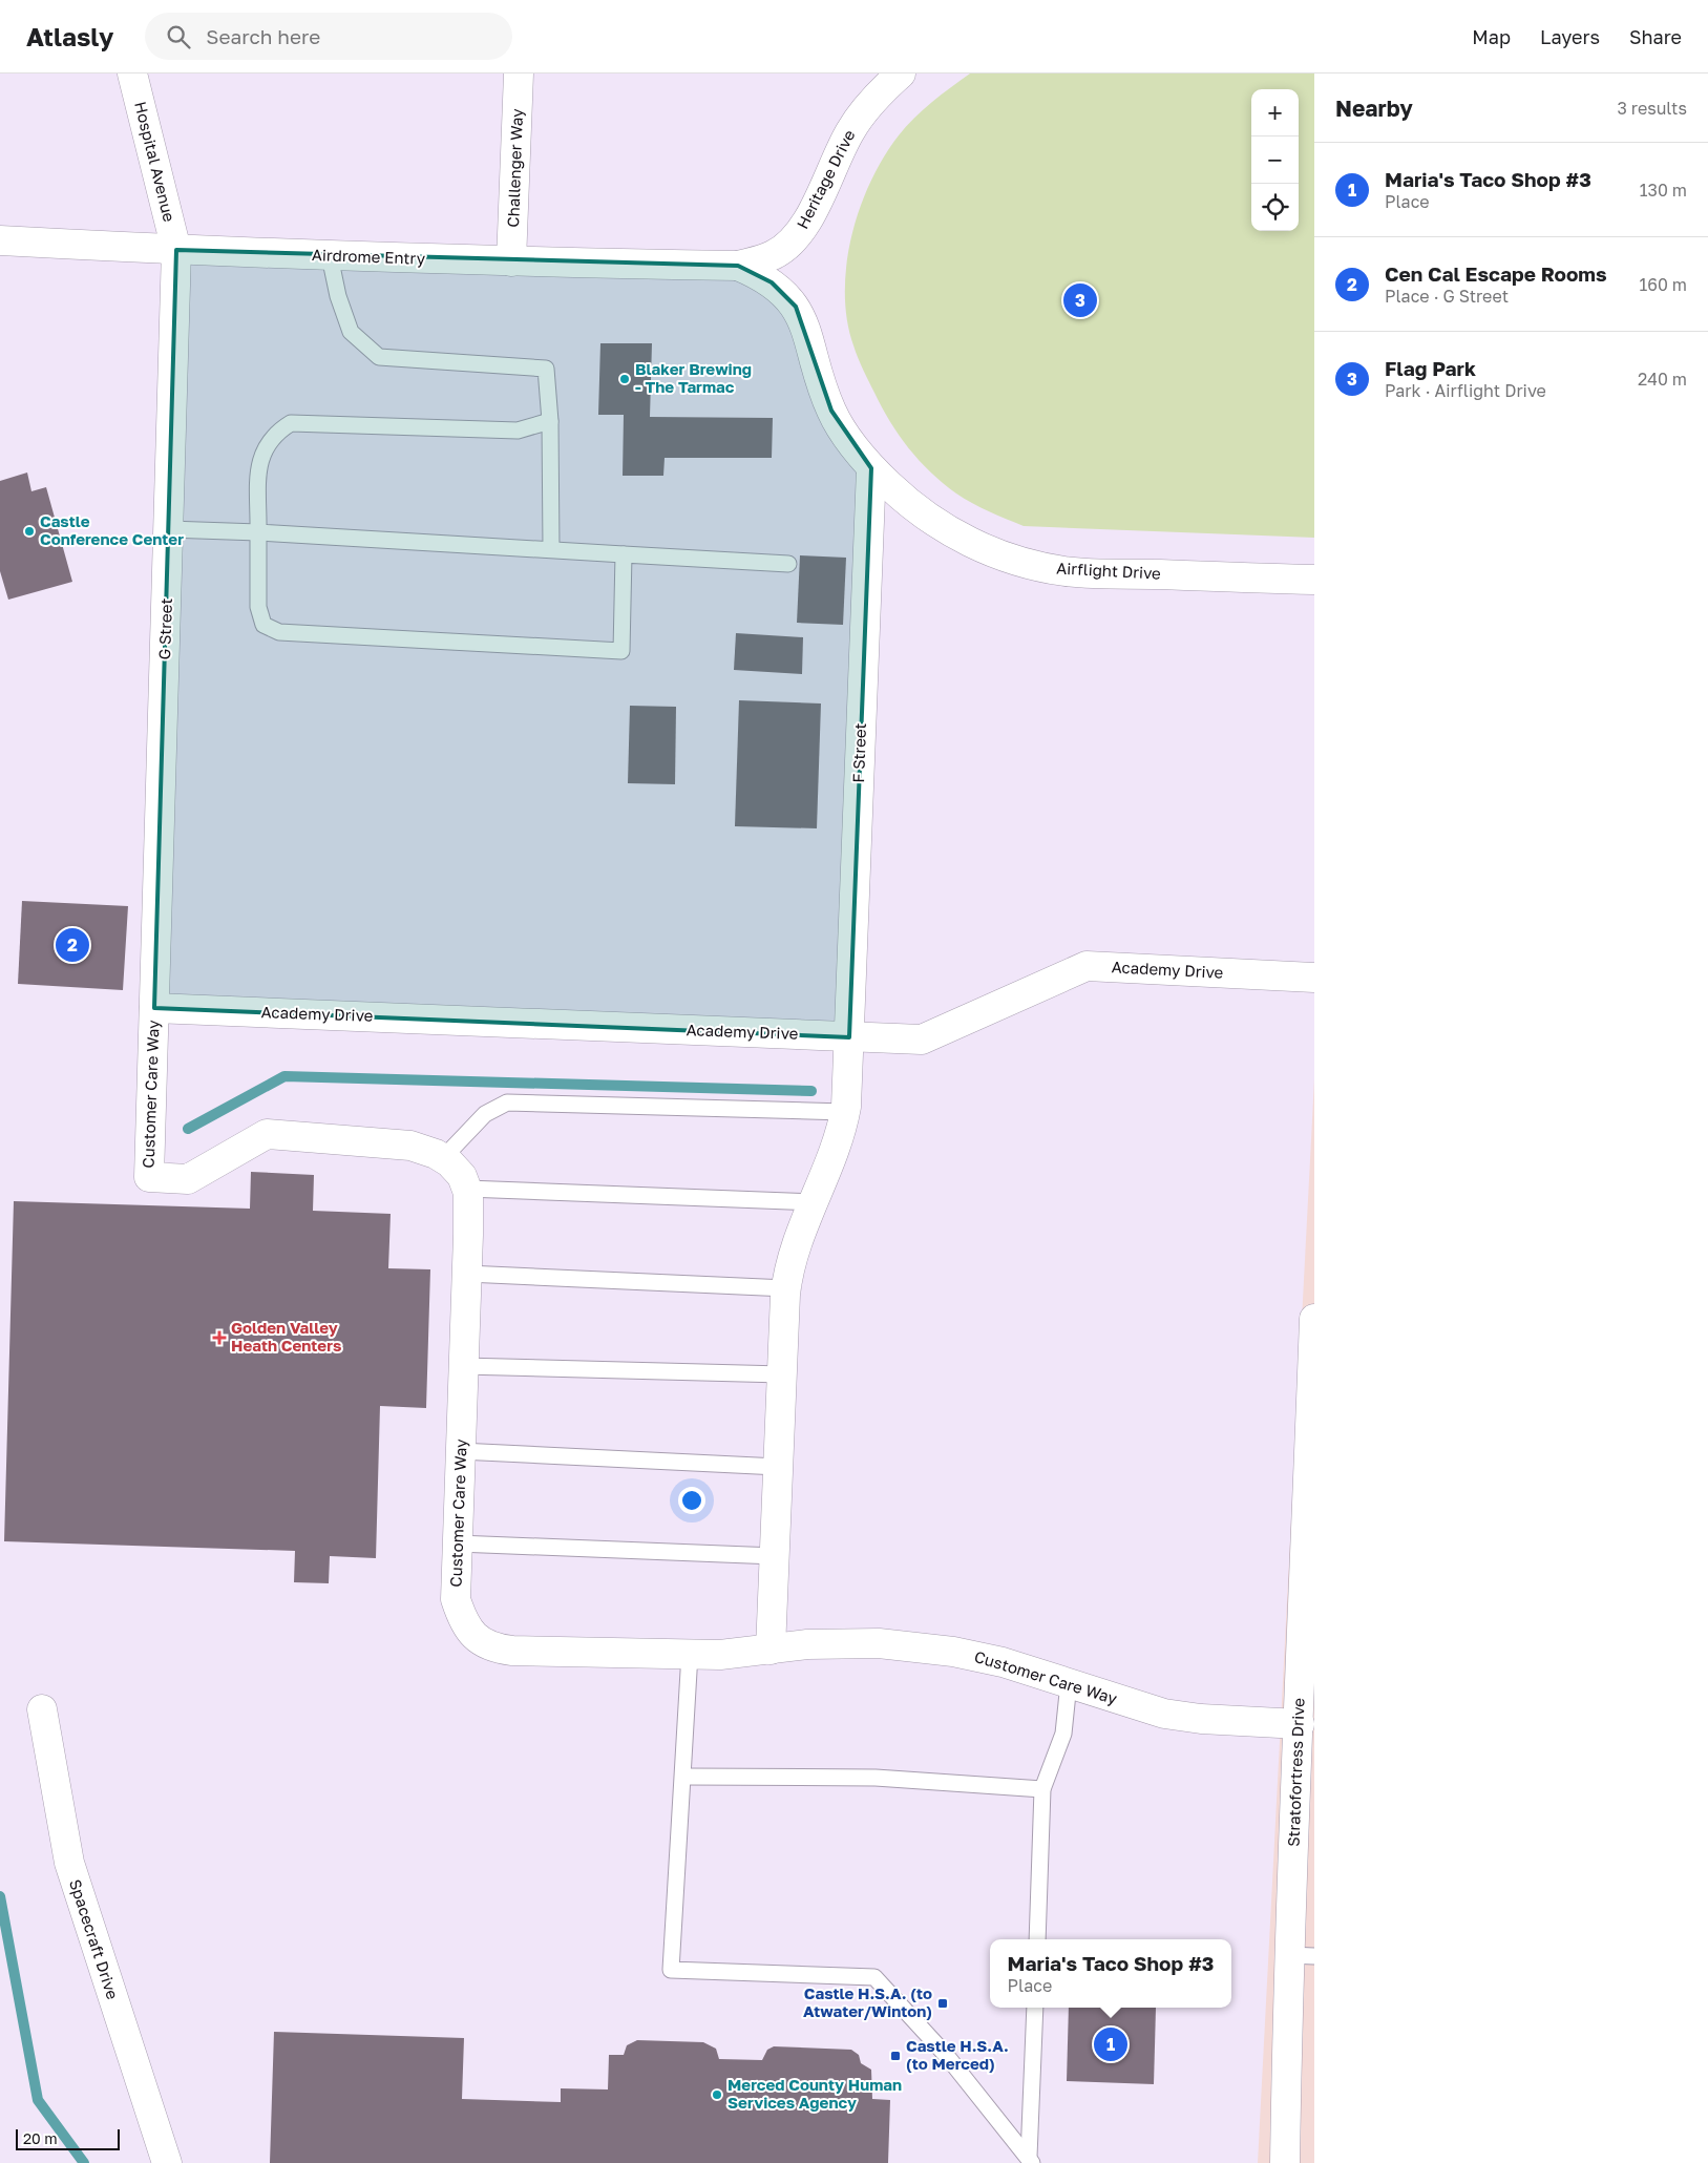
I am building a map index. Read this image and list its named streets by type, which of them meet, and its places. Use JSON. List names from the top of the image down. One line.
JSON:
{"streets":{"street":["Hospital Avenue","Challenger Way","Heritage Drive","Airdrome Entry","Airflight Drive","G Street","F Street","Academy Drive","Customer Care Way","Stratofortress Drive","Spacecraft Drive"]},"crossings":[["Hospital Avenue","Airdrome Entry"],["Hospital Avenue","G Street"],["Challenger Way","Airdrome Entry"],["Heritage Drive","Airdrome Entry"],["Heritage Drive","Airflight Drive"],["Airdrome Entry","Airflight Drive"],["Airdrome Entry","G Street"],["Airflight Drive","F Street"],["G Street","Academy Drive"],["G Street","Customer Care Way"],["F Street","Academy Drive"],["F Street","Customer Care Way"],["Academy Drive","Customer Care Way"],["Customer Care Way","Stratofortress Drive"]],"places":{"other":["Blaker Brewing - The Tarmac","Castle Conference Center","Merced County Human Services Agency"],"health":["Golden Valley Heath Centers"],"transit":["Castle H.S.A. (to Atwater/Winton)","Castle H.S.A. (to Merced)"]},"scale_bar":"20 m","page":{"header":"Atlasly","search":"Search here","nav":["Map","Layers","Share"],"heading":["Nearby","3 results"],"map_buttons":["+","−"],"list":[{"mark":"1","name":"Maria's Taco Shop #3","note":"Place","value":"130 m"},{"mark":"2","name":"Cen Cal Escape Rooms","note":"Place · G Street","value":"160 m"},{"mark":"3","name":"Flag Park","note":"Park · Airflight Drive","value":"240 m"}],"pins":["3","2","1"],"popup":["Maria's Taco Shop #3","Place"],"scale":"20 m"}}
